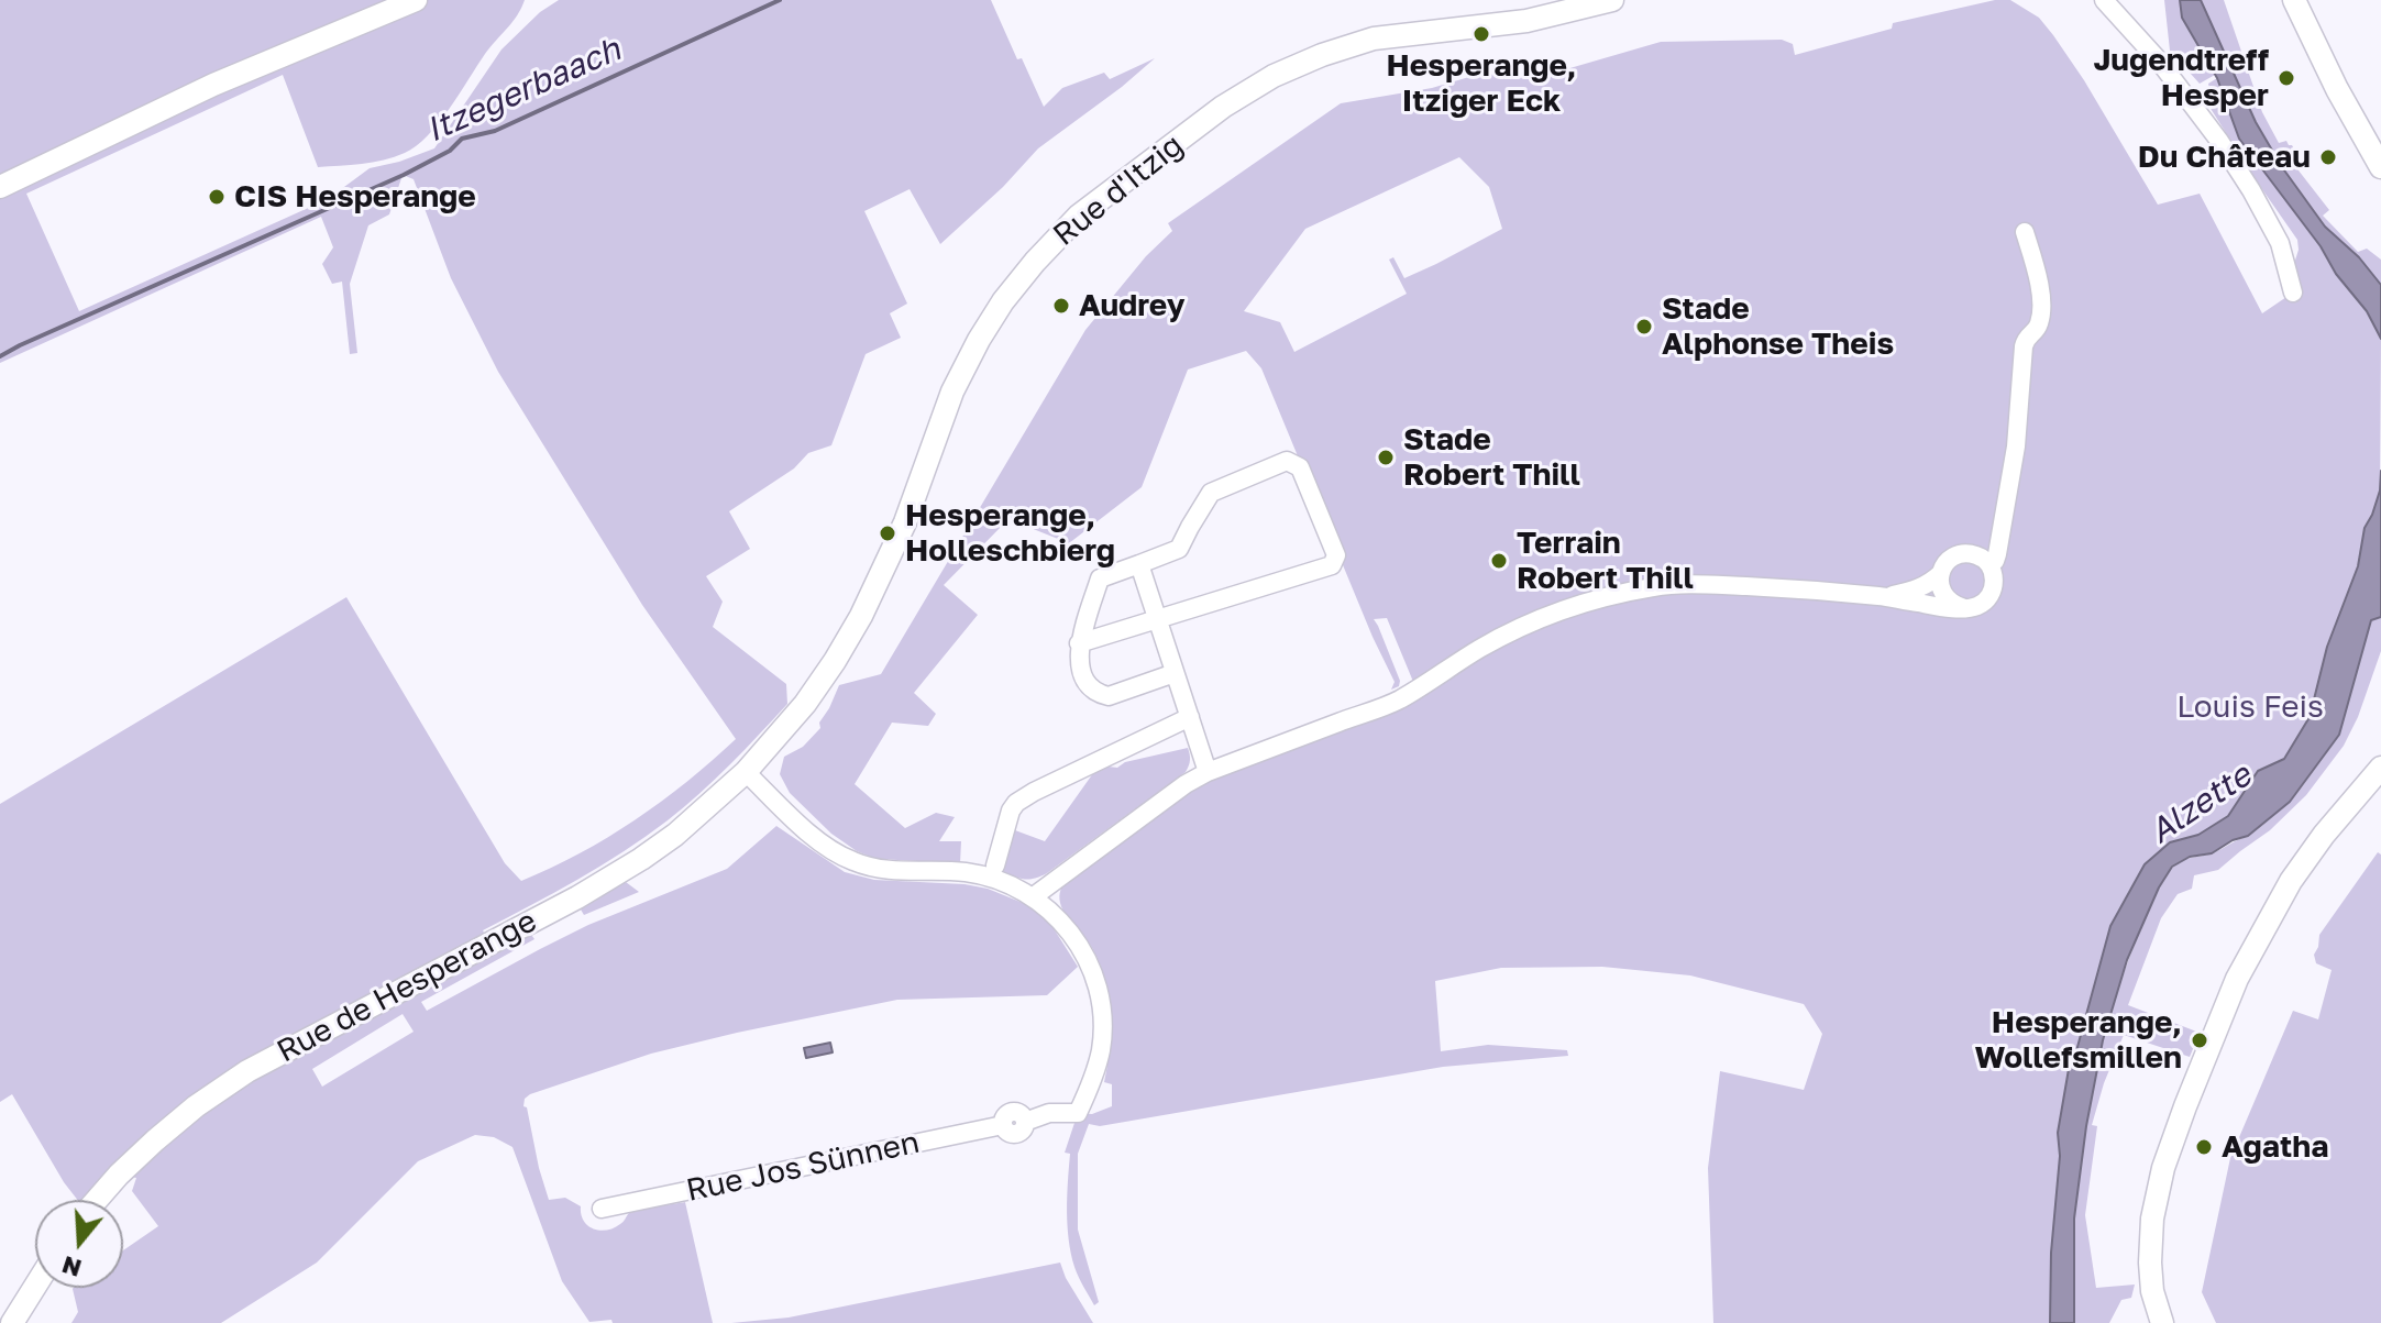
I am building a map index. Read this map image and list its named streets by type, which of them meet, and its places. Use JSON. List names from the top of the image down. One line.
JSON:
{"streets":{"main road":["Rue d'Itzig","Rue de Hesperange"],"street":["Rue Jos Sünnen"]},"crossings":[["Rue d'Itzig","Rue de Hesperange"]],"water":["Itzegerbaach","Alzette"],"parks":["Louis Feis"],"places":["Hesperange, Itziger Eck","Jugendtreff Hesper","Du Château","CIS Hesperange","Audrey","Stade Alphonse Theis","Stade Robert Thill","Hesperange, Holleschbierg","Terrain Robert Thill","Hesperange, Wollefsmillen","Agatha"],"north":"bottom"}
